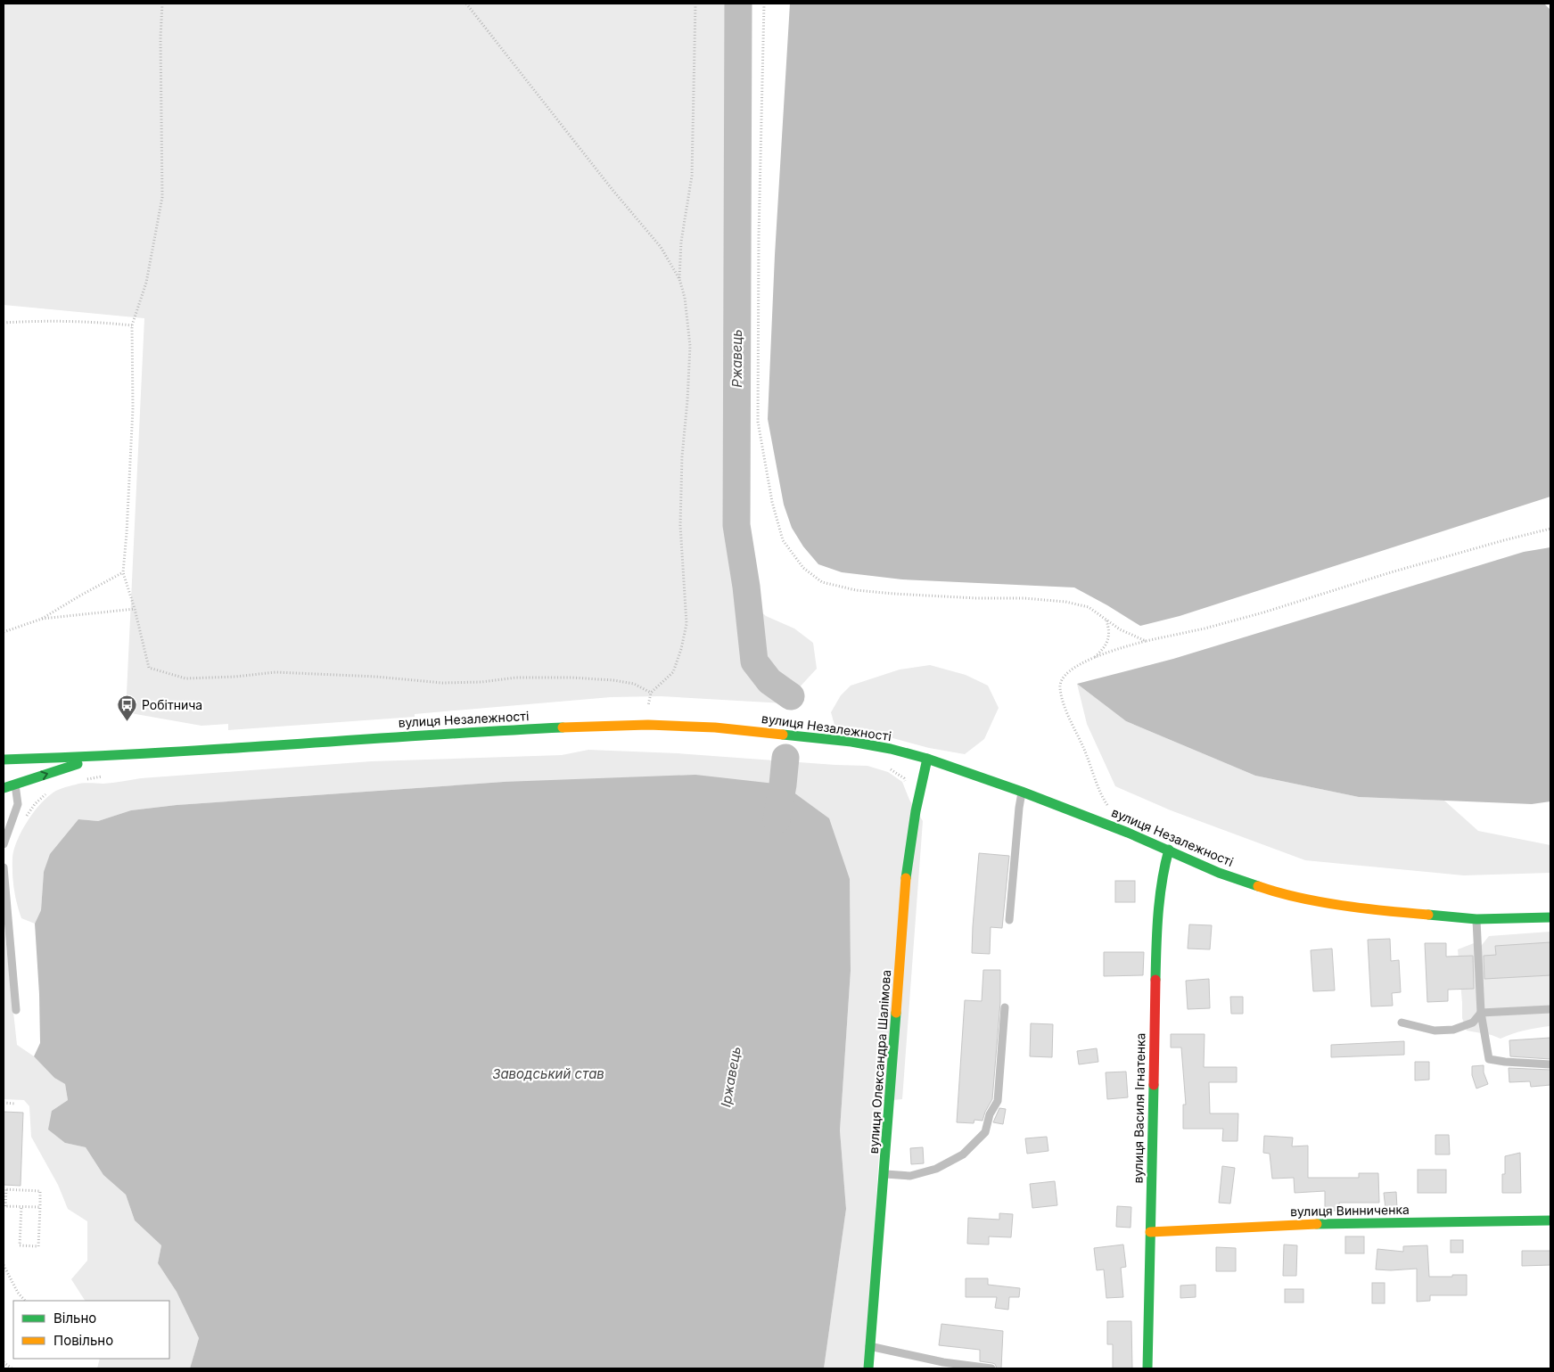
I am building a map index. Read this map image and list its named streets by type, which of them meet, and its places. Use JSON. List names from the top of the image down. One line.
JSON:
{"streets":{"main road":["вулиця Незалежності","вулиця Олександра Шалімова","вулиця Василя Ігнатенка","вулиця Винниченка"]},"crossings":[["вулиця Незалежності","вулиця Олександра Шалімова"],["вулиця Незалежності","вулиця Василя Ігнатенка"],["вулиця Василя Ігнатенка","вулиця Винниченка"]],"water":["Ржавець","Заводський став","Іржавець"],"places":{"bus stop":["Робітнича"]},"legend":["Вільно","Повільно"]}
